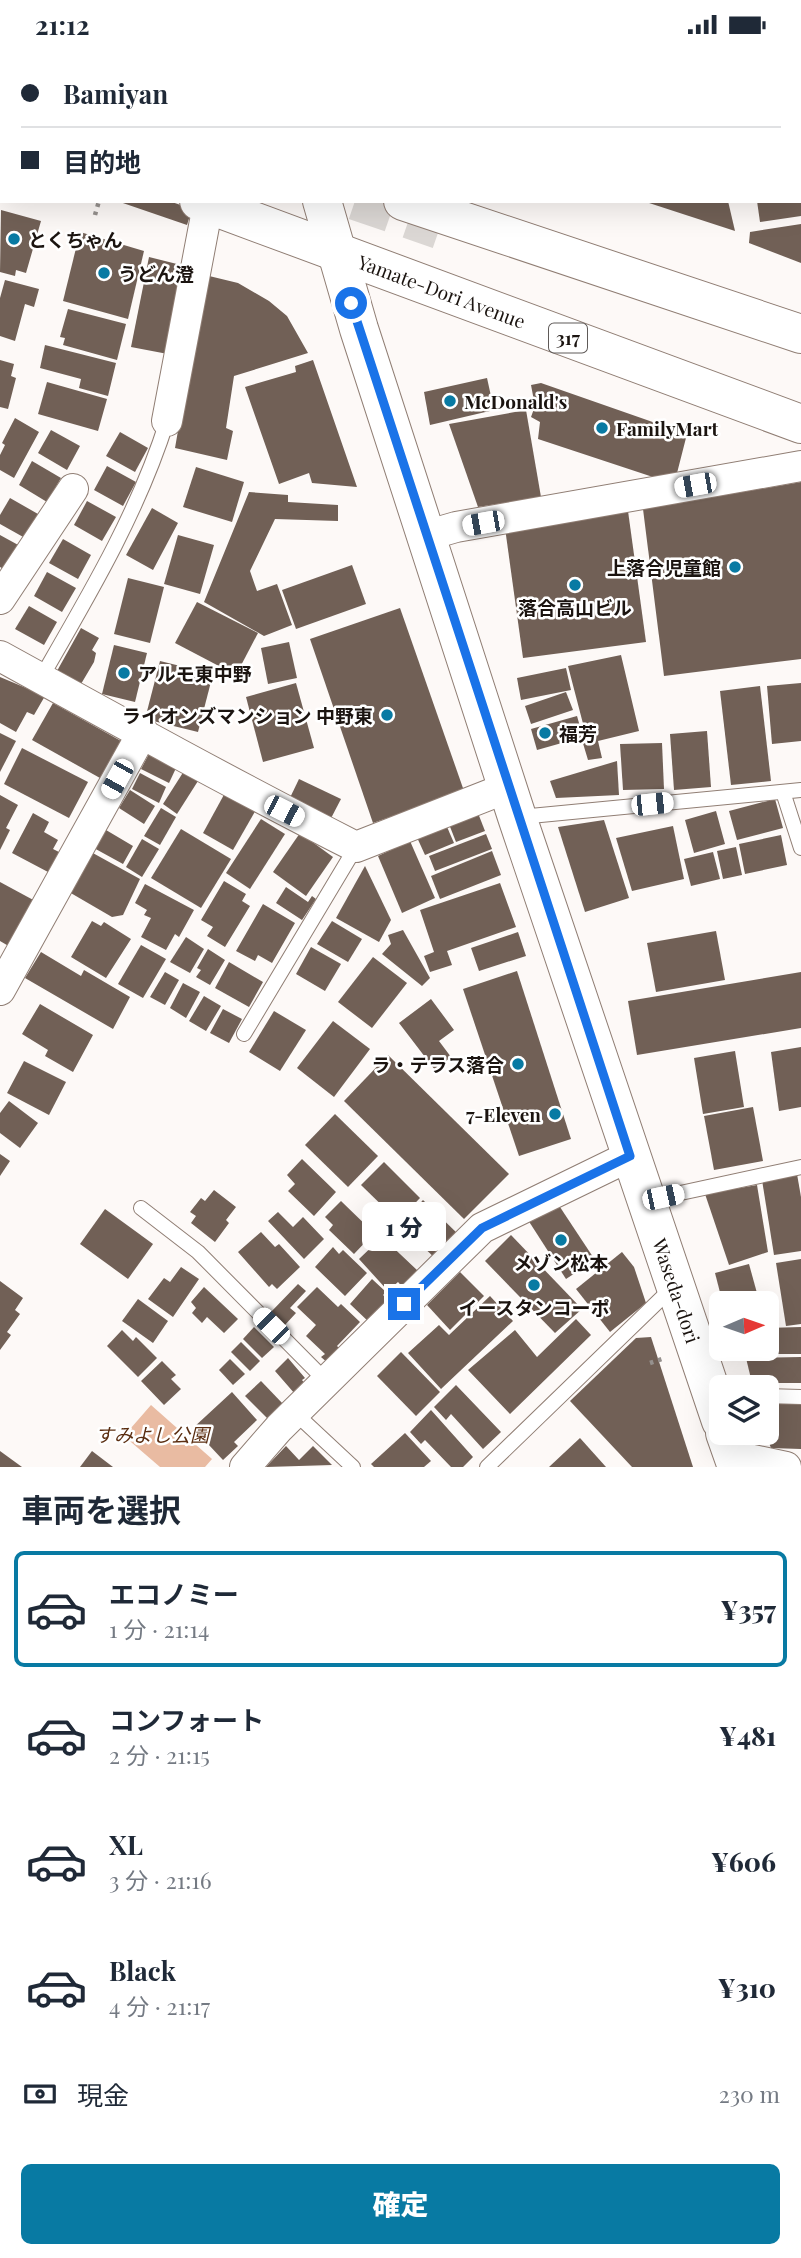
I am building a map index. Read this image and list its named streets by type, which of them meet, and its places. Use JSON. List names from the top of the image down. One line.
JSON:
{"streets":{"main road":["Yamate-Dori Avenue","317","Waseda-dori"]},"crossings":[["Yamate-Dori Avenue","Waseda-dori"]],"parks":["すみよし公園"],"places":["とくちゃん","うどん澄","McDonald's","FamilyMart","上落合児童館","落合高山ビル","アルモ東中野","ライオンズマンション 中野東","福芳","ラ・テラス落合","7-Eleven","メゾン松本","イースタンコーポ"],"north":"right","page":{"status":"21:12","banner":["Bamiyan","目的地"],"bubble":"1 分","heading":"車両を選択","list":[{"name":"エコノミー","note":"1 分 · 21:14","value":"¥357"},{"name":"コンフォート","note":"2 分 · 21:15","value":"¥481"},{"name":"XL","note":"3 分 · 21:16","value":"¥606"},{"name":"Black","note":"4 分 · 21:17","value":"¥310"}],"pay":["現金","230 m"],"buttons":"確定"}}
